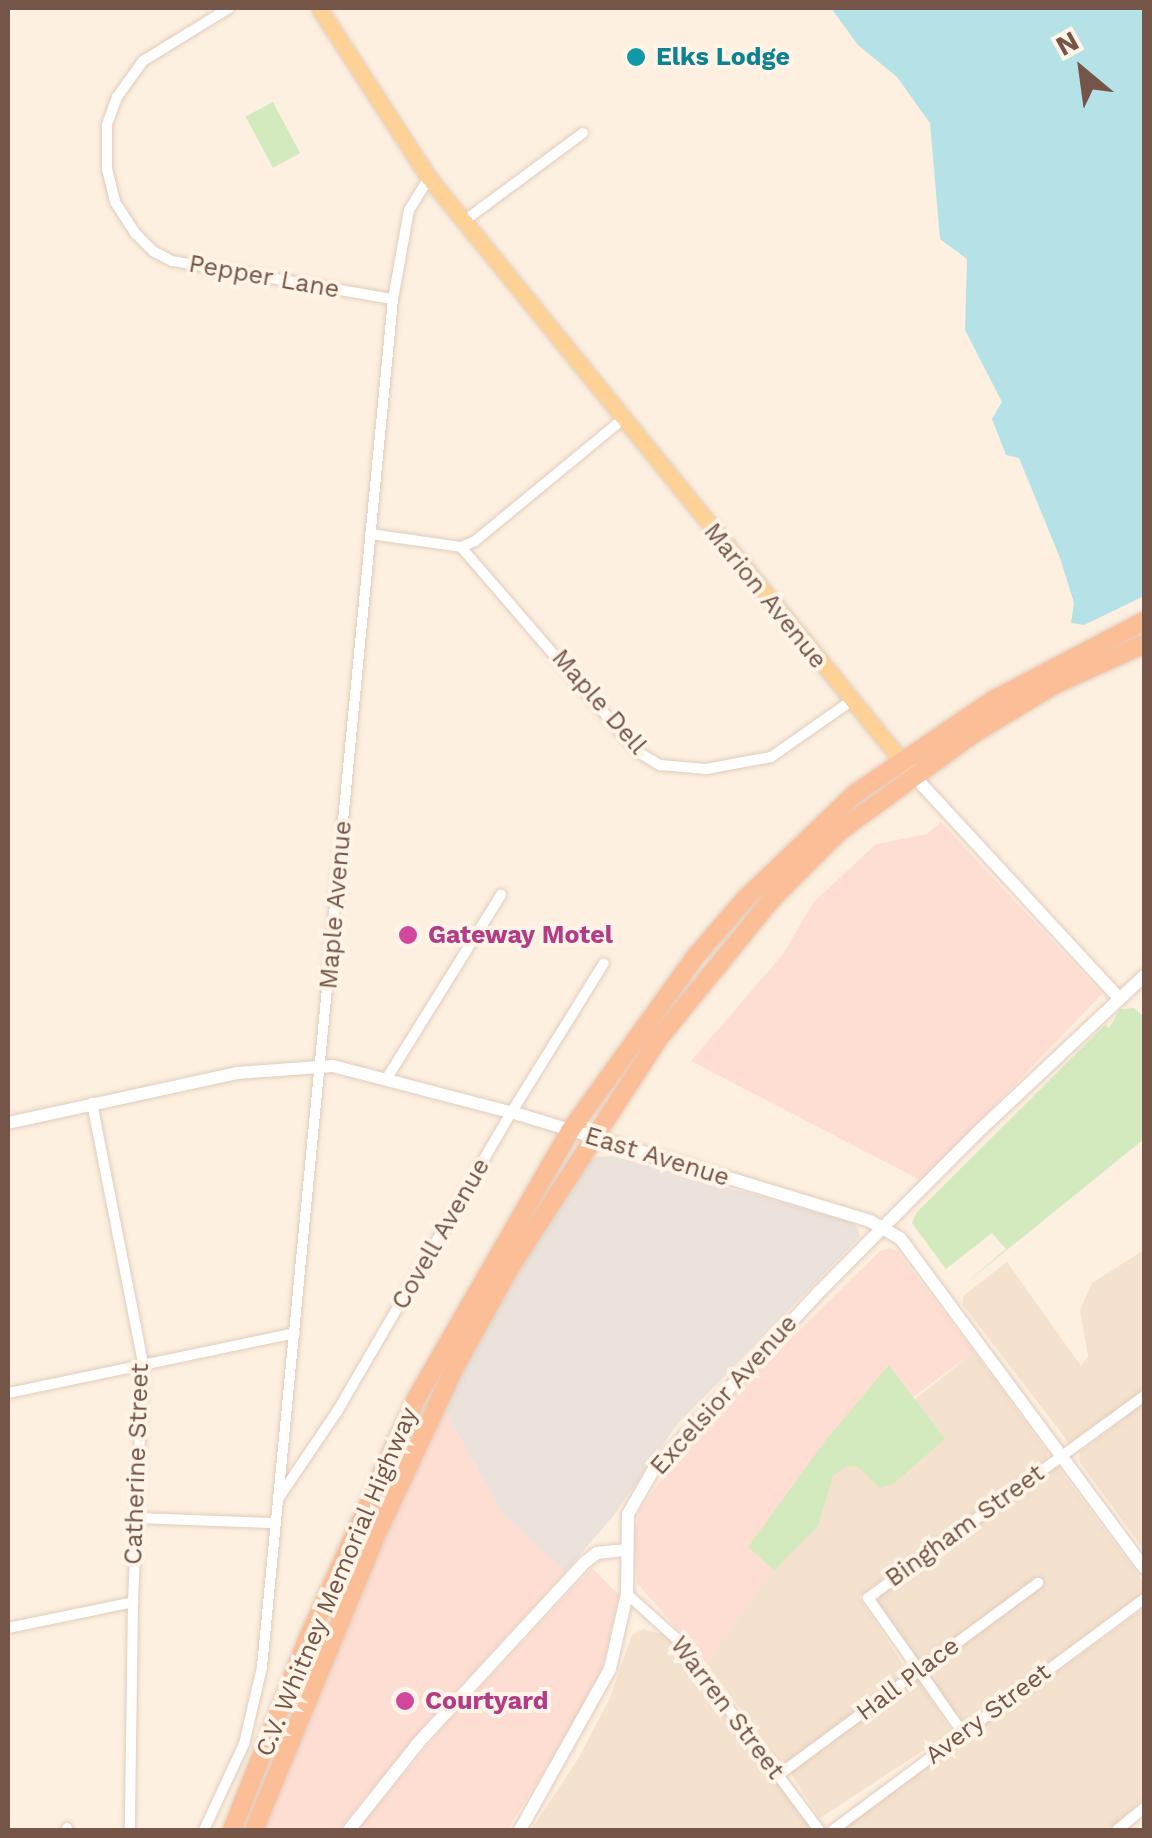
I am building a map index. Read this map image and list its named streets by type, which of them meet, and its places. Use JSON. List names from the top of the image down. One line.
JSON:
{"streets":{"highway":["C.V. Whitney Memorial Highway"],"main road":["Marion Avenue"],"street":["Pepper Lane","Maple Dell","Maple Avenue","East Avenue","Covell Avenue","Excelsior Avenue","Catherine Street","Bingham Street","Hall Place","Warren Street","Avery Street"]},"crossings":[["Pepper Lane","Maple Avenue"],["Marion Avenue","Maple Dell"],["Marion Avenue","Maple Avenue"],["Marion Avenue","Excelsior Avenue"],["Marion Avenue","C.V. Whitney Memorial Highway"],["Maple Avenue","East Avenue"],["Maple Avenue","Covell Avenue"],["East Avenue","Covell Avenue"],["East Avenue","Excelsior Avenue"],["East Avenue","Catherine Street"],["East Avenue","Bingham Street"],["East Avenue","C.V. Whitney Memorial Highway"],["Excelsior Avenue","Warren Street"],["Bingham Street","Hall Place"],["Hall Place","Warren Street"]],"places":["Elks Lodge","Gateway Motel","Courtyard"],"north":"top left"}
